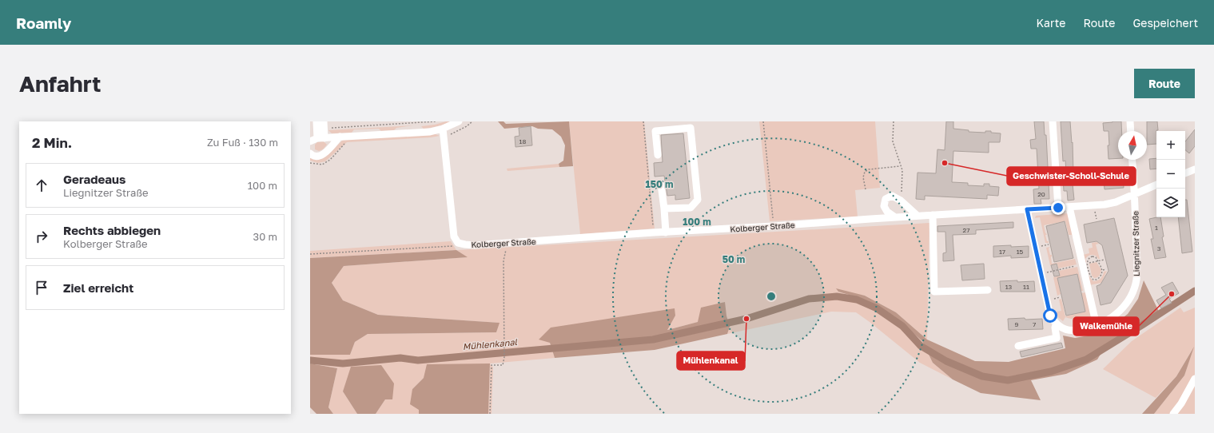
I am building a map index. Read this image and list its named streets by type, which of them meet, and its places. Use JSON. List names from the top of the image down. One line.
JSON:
{"streets":{"street":["Kolberger Straße","Liegnitzer Straße"]},"crossings":[["Kolberger Straße","Liegnitzer Straße"]],"water":["Mühlenkanal"],"places":["Geschwister-Scholl-Schule","Walkemühle","Mühlenkanal"],"house_numbers":["18","20","1","27","3","17","15","13","11","9","7"],"north":"top","page":{"header":"Roamly","nav":["Karte","Route","Gespeichert"],"buttons":"Route","title":"Anfahrt","heading":["2 Min.","Zu Fuß · 130 m"],"map_buttons":["+","−"],"list":[["Geradeaus","Liegnitzer Straße","100 m"],["Rechts abbiegen","Kolberger Straße","30 m"],"Ziel erreicht"]},"rings":["150 m","100 m","50 m"]}
